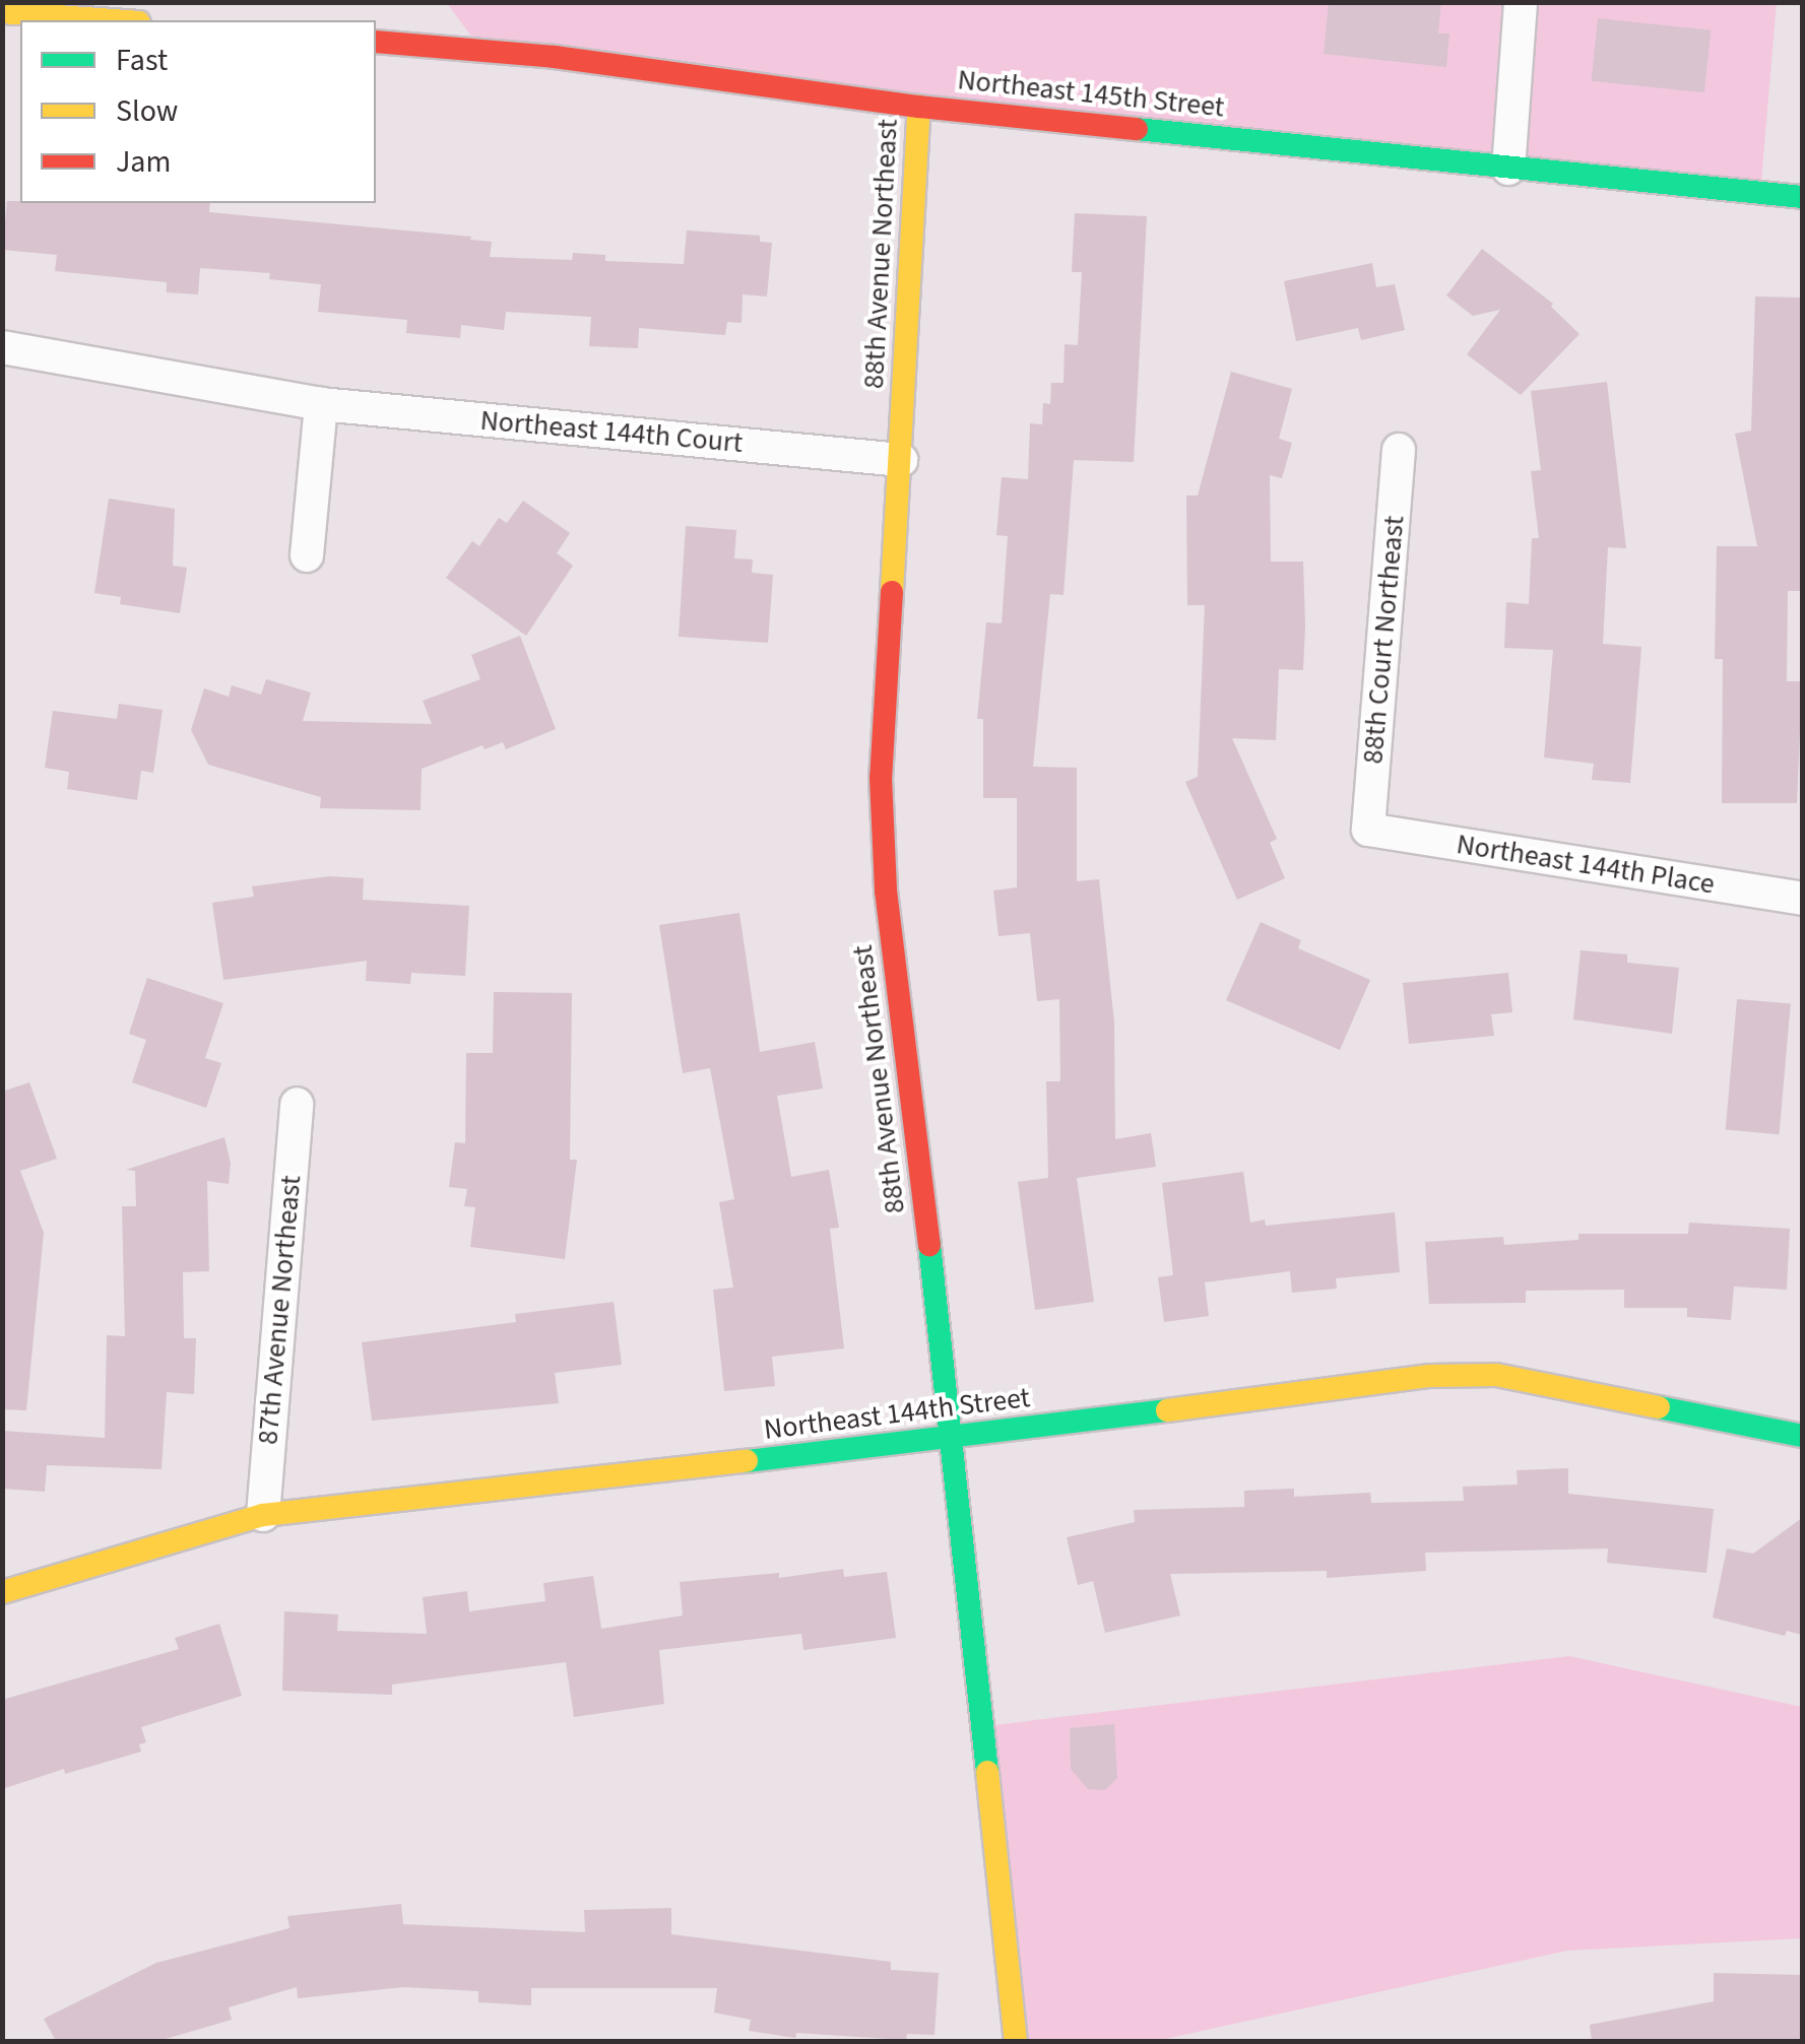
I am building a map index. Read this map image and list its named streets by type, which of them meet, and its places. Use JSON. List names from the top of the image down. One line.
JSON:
{"streets":{"street":["Northeast 145th Street","88th Avenue Northeast","Northeast 144th Court","88th Court Northeast","Northeast 144th Place","87th Avenue Northeast","Northeast 144th Street"]},"crossings":[["Northeast 145th Street","88th Avenue Northeast"],["88th Avenue Northeast","Northeast 144th Court"],["88th Avenue Northeast","Northeast 144th Street"],["88th Court Northeast","Northeast 144th Place"],["87th Avenue Northeast","Northeast 144th Street"]],"legend":["Fast","Slow","Jam"]}
